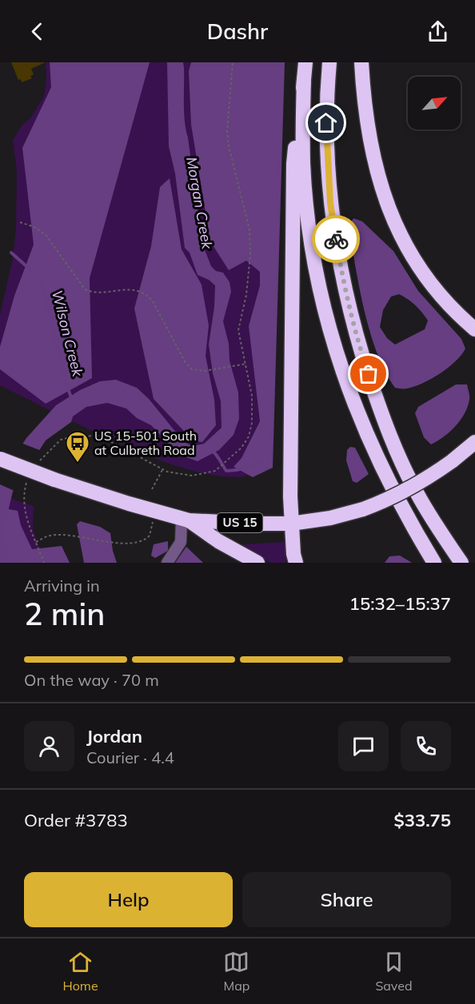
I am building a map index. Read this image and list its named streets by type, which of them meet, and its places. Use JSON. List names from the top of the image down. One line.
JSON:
{"streets":{"highway":["US 15"]},"water":["Morgan Creek","Wilson Creek"],"places":{"bus stop":["US 15-501 South at Culbreth Road"]},"north":"top right","page":{"header":"Dashr","heading":["2 min","Arriving in","15:32–15:37"],"panel":["Jordan","Courier · 4.4","Order #3783","$33.75"],"bar":"On the way · 70 m","buttons":["Help","Share"],"tabs":["Home","Map","Saved"]}}
